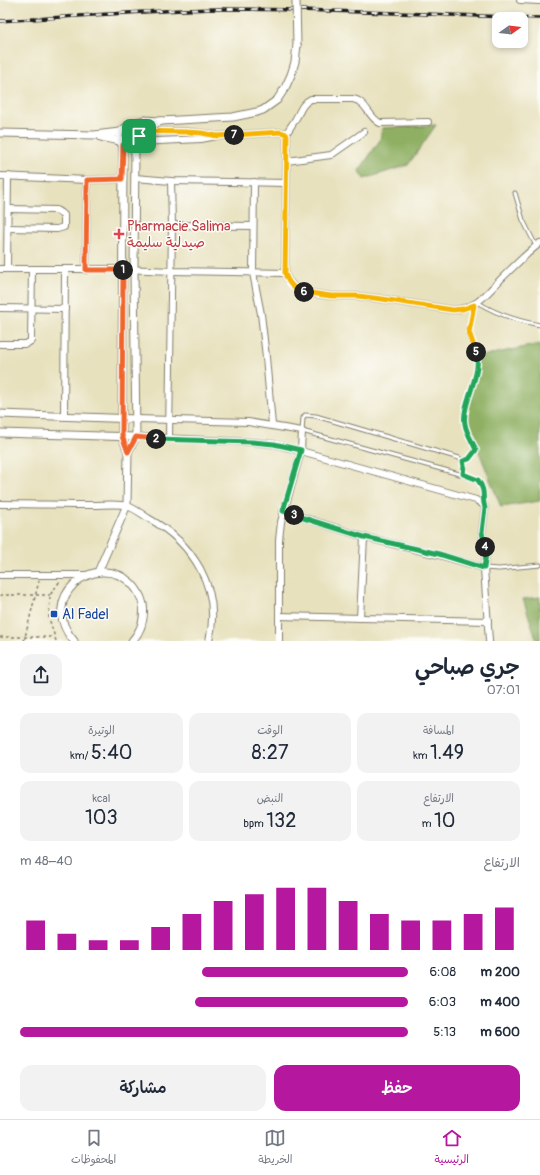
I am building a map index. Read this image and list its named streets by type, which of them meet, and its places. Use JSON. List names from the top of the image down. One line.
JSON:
{"places":{"health":["Pharmacie Salima صيدلية سليمة"],"transit":["Al Fadel"]},"north":"right","page":{"pins":["7","1","6","5","2","3","4"],"heading":["جري صباحي","07:01"],"stats":[["المسافة","1.49 km"],["الوقت","8:27"],["الوتيرة","5:40 /km"],["الارتفاع","10 m"],["النبض","132 bpm"],["kcal","103"]],"chart":["الارتفاع","40–48 m"],"list":[{"name":"200 m","note":"6:08"},{"name":"400 m","note":"6:03"},{"name":"600 m","note":"5:13"}],"buttons":["حفظ","مشاركة"],"tabs":["الرئيسية","الخريطة","المحفوظات"]}}
